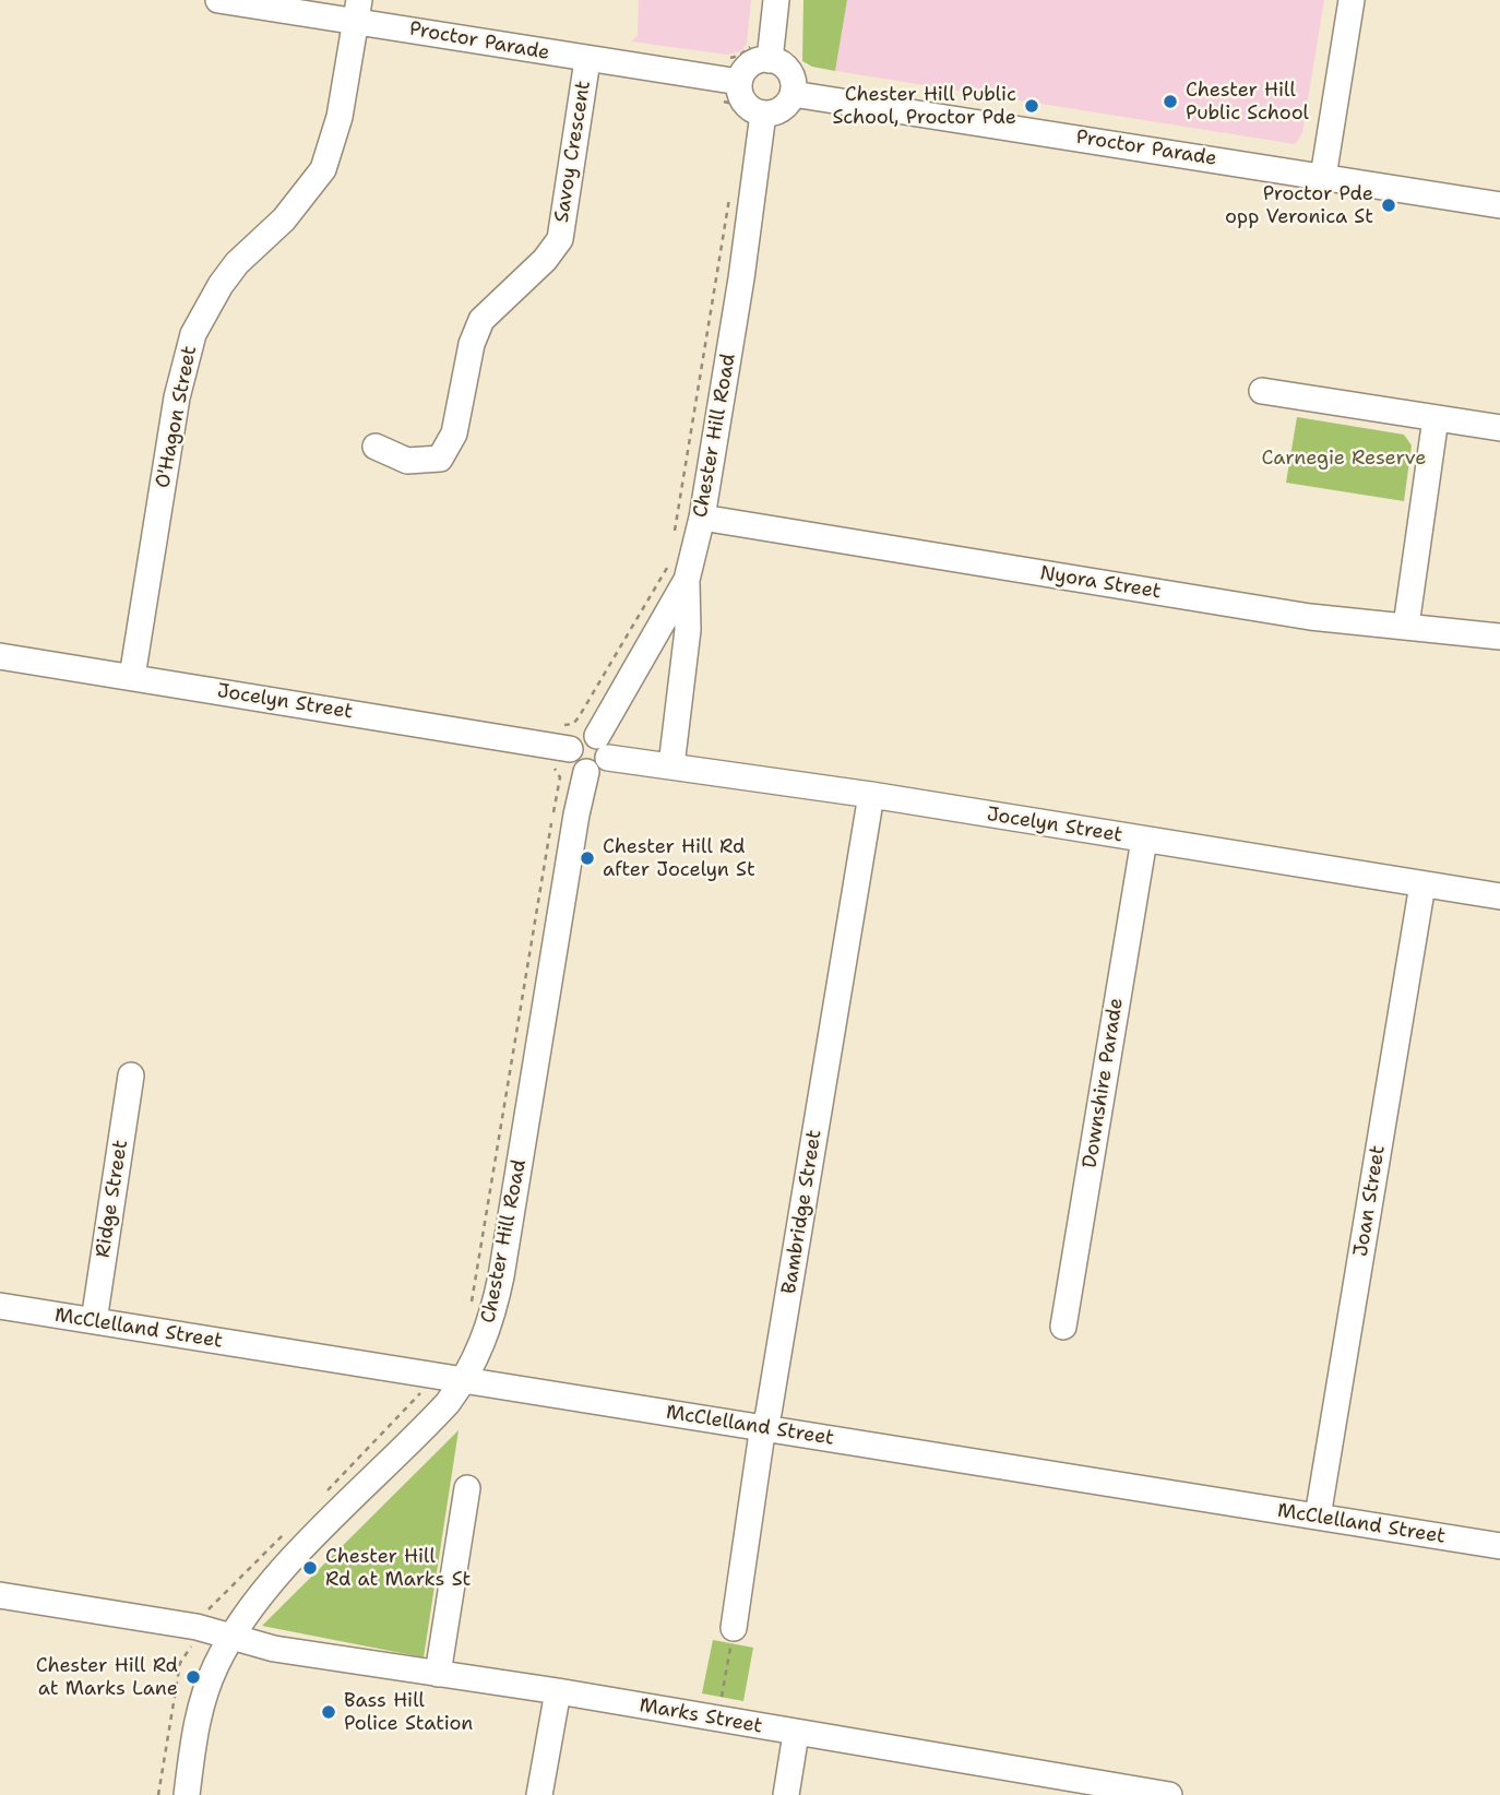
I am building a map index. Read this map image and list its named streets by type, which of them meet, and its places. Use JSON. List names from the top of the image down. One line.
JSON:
{"streets":{"street":["Proctor Parade","Savoy Crescent","O'Hagon Street","Chester Hill Road","Nyora Street","Jocelyn Street","Downshire Parade","Ridge Street","Joan Street","Bambridge Street","McClelland Street","Marks Street"]},"crossings":[["Proctor Parade","Savoy Crescent"],["Proctor Parade","O'Hagon Street"],["Proctor Parade","Chester Hill Road"],["O'Hagon Street","Jocelyn Street"],["Chester Hill Road","Nyora Street"],["Chester Hill Road","Jocelyn Street"],["Chester Hill Road","McClelland Street"],["Chester Hill Road","Marks Street"],["Jocelyn Street","Downshire Parade"],["Jocelyn Street","Joan Street"],["Jocelyn Street","Bambridge Street"],["Ridge Street","McClelland Street"],["Joan Street","McClelland Street"],["Bambridge Street","McClelland Street"]],"parks":["Carnegie Reserve"],"places":["Chester Hill Public School","Chester Hill Public School, Proctor Pde","Proctor Pde opp Veronica St","Chester Hill Rd after Jocelyn St","Chester Hill Rd at Marks St","Chester Hill Rd at Marks Lane","Bass Hill Police Station"]}
